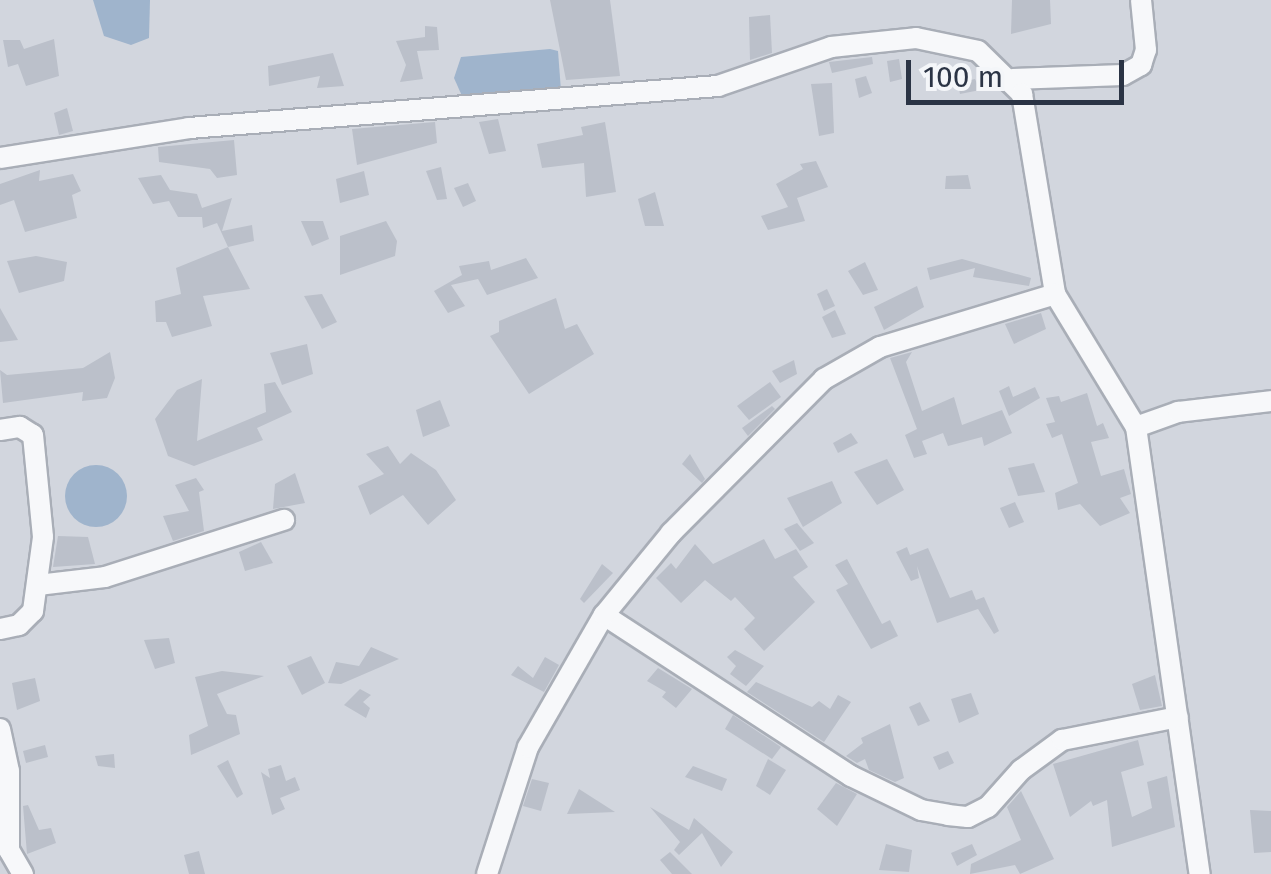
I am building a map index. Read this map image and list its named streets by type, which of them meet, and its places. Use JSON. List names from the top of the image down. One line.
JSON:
{"scale_bar":"100 m"}
